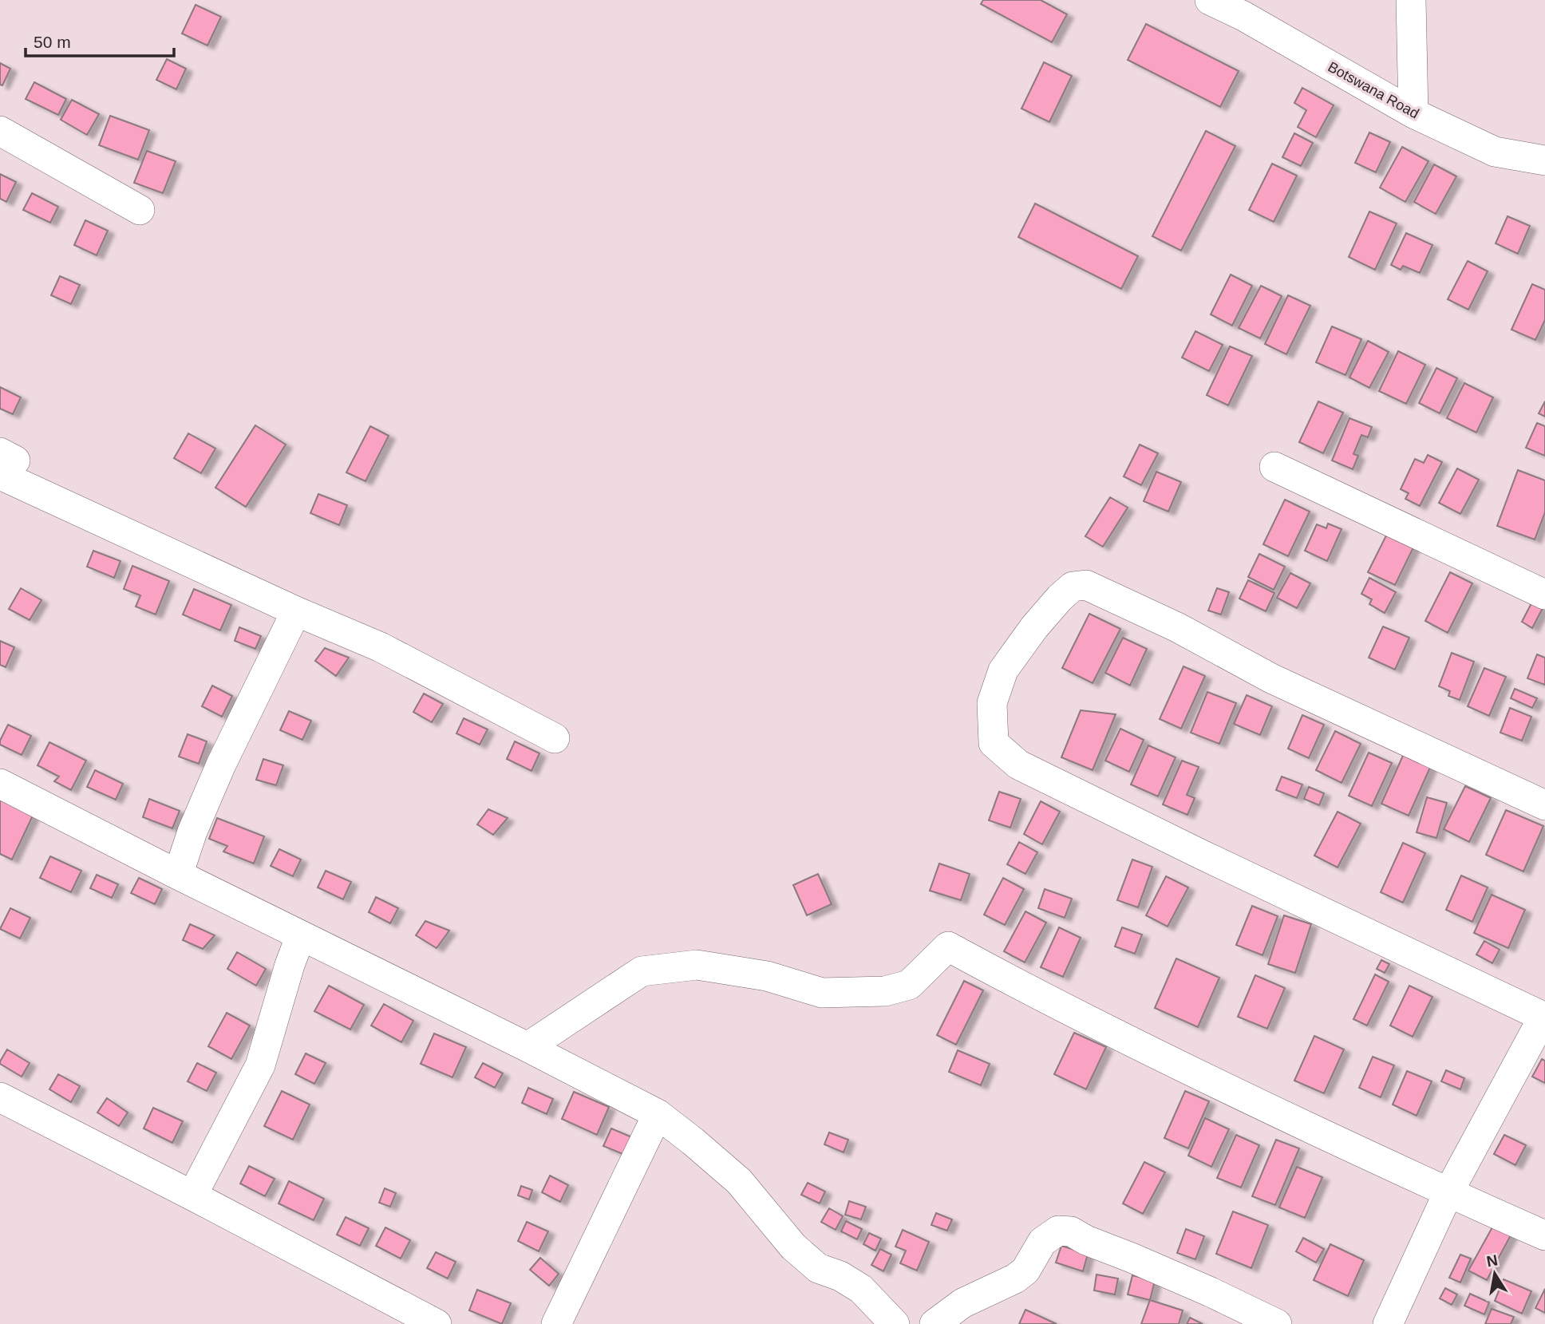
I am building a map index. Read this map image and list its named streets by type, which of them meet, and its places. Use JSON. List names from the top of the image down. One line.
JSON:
{"streets":{"street":["Botswana Road"]},"scale_bar":"50 m","north":"top"}
